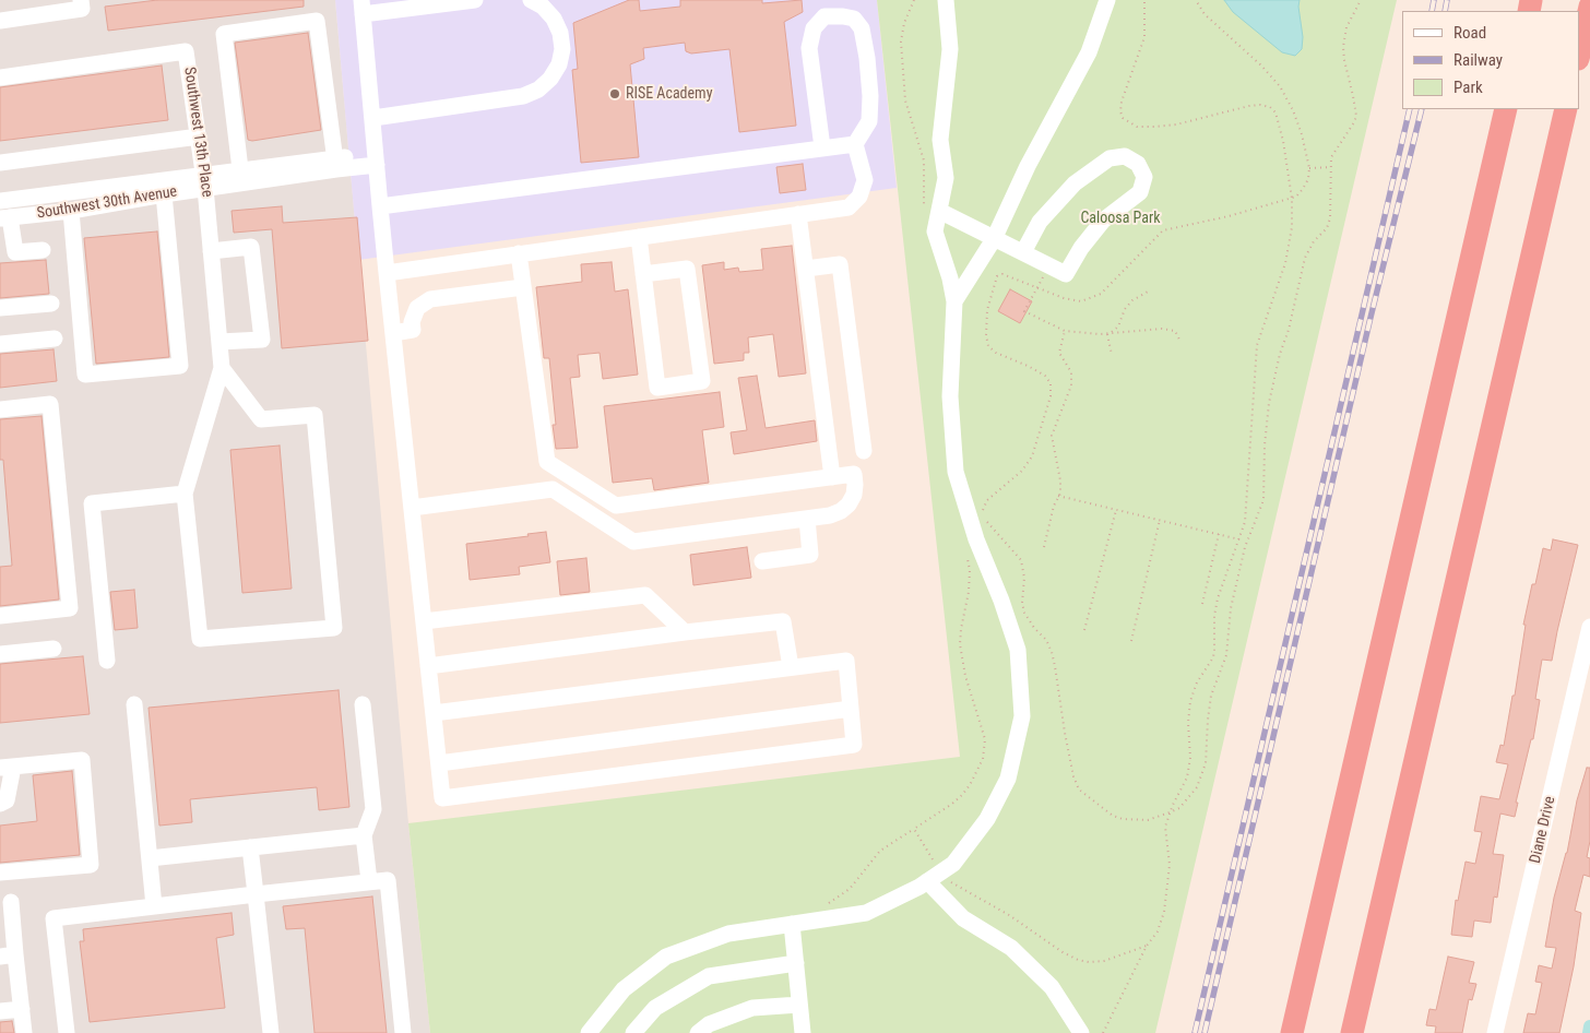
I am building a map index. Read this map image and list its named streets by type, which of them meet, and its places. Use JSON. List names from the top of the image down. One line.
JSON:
{"streets":{"street":["Southwest 13th Place","Southwest 30th Avenue","Diane Drive"]},"crossings":[["Southwest 13th Place","Southwest 30th Avenue"]],"parks":["Caloosa Park"],"places":["RISE Academy"],"legend":["Road","Railway","Park"]}
